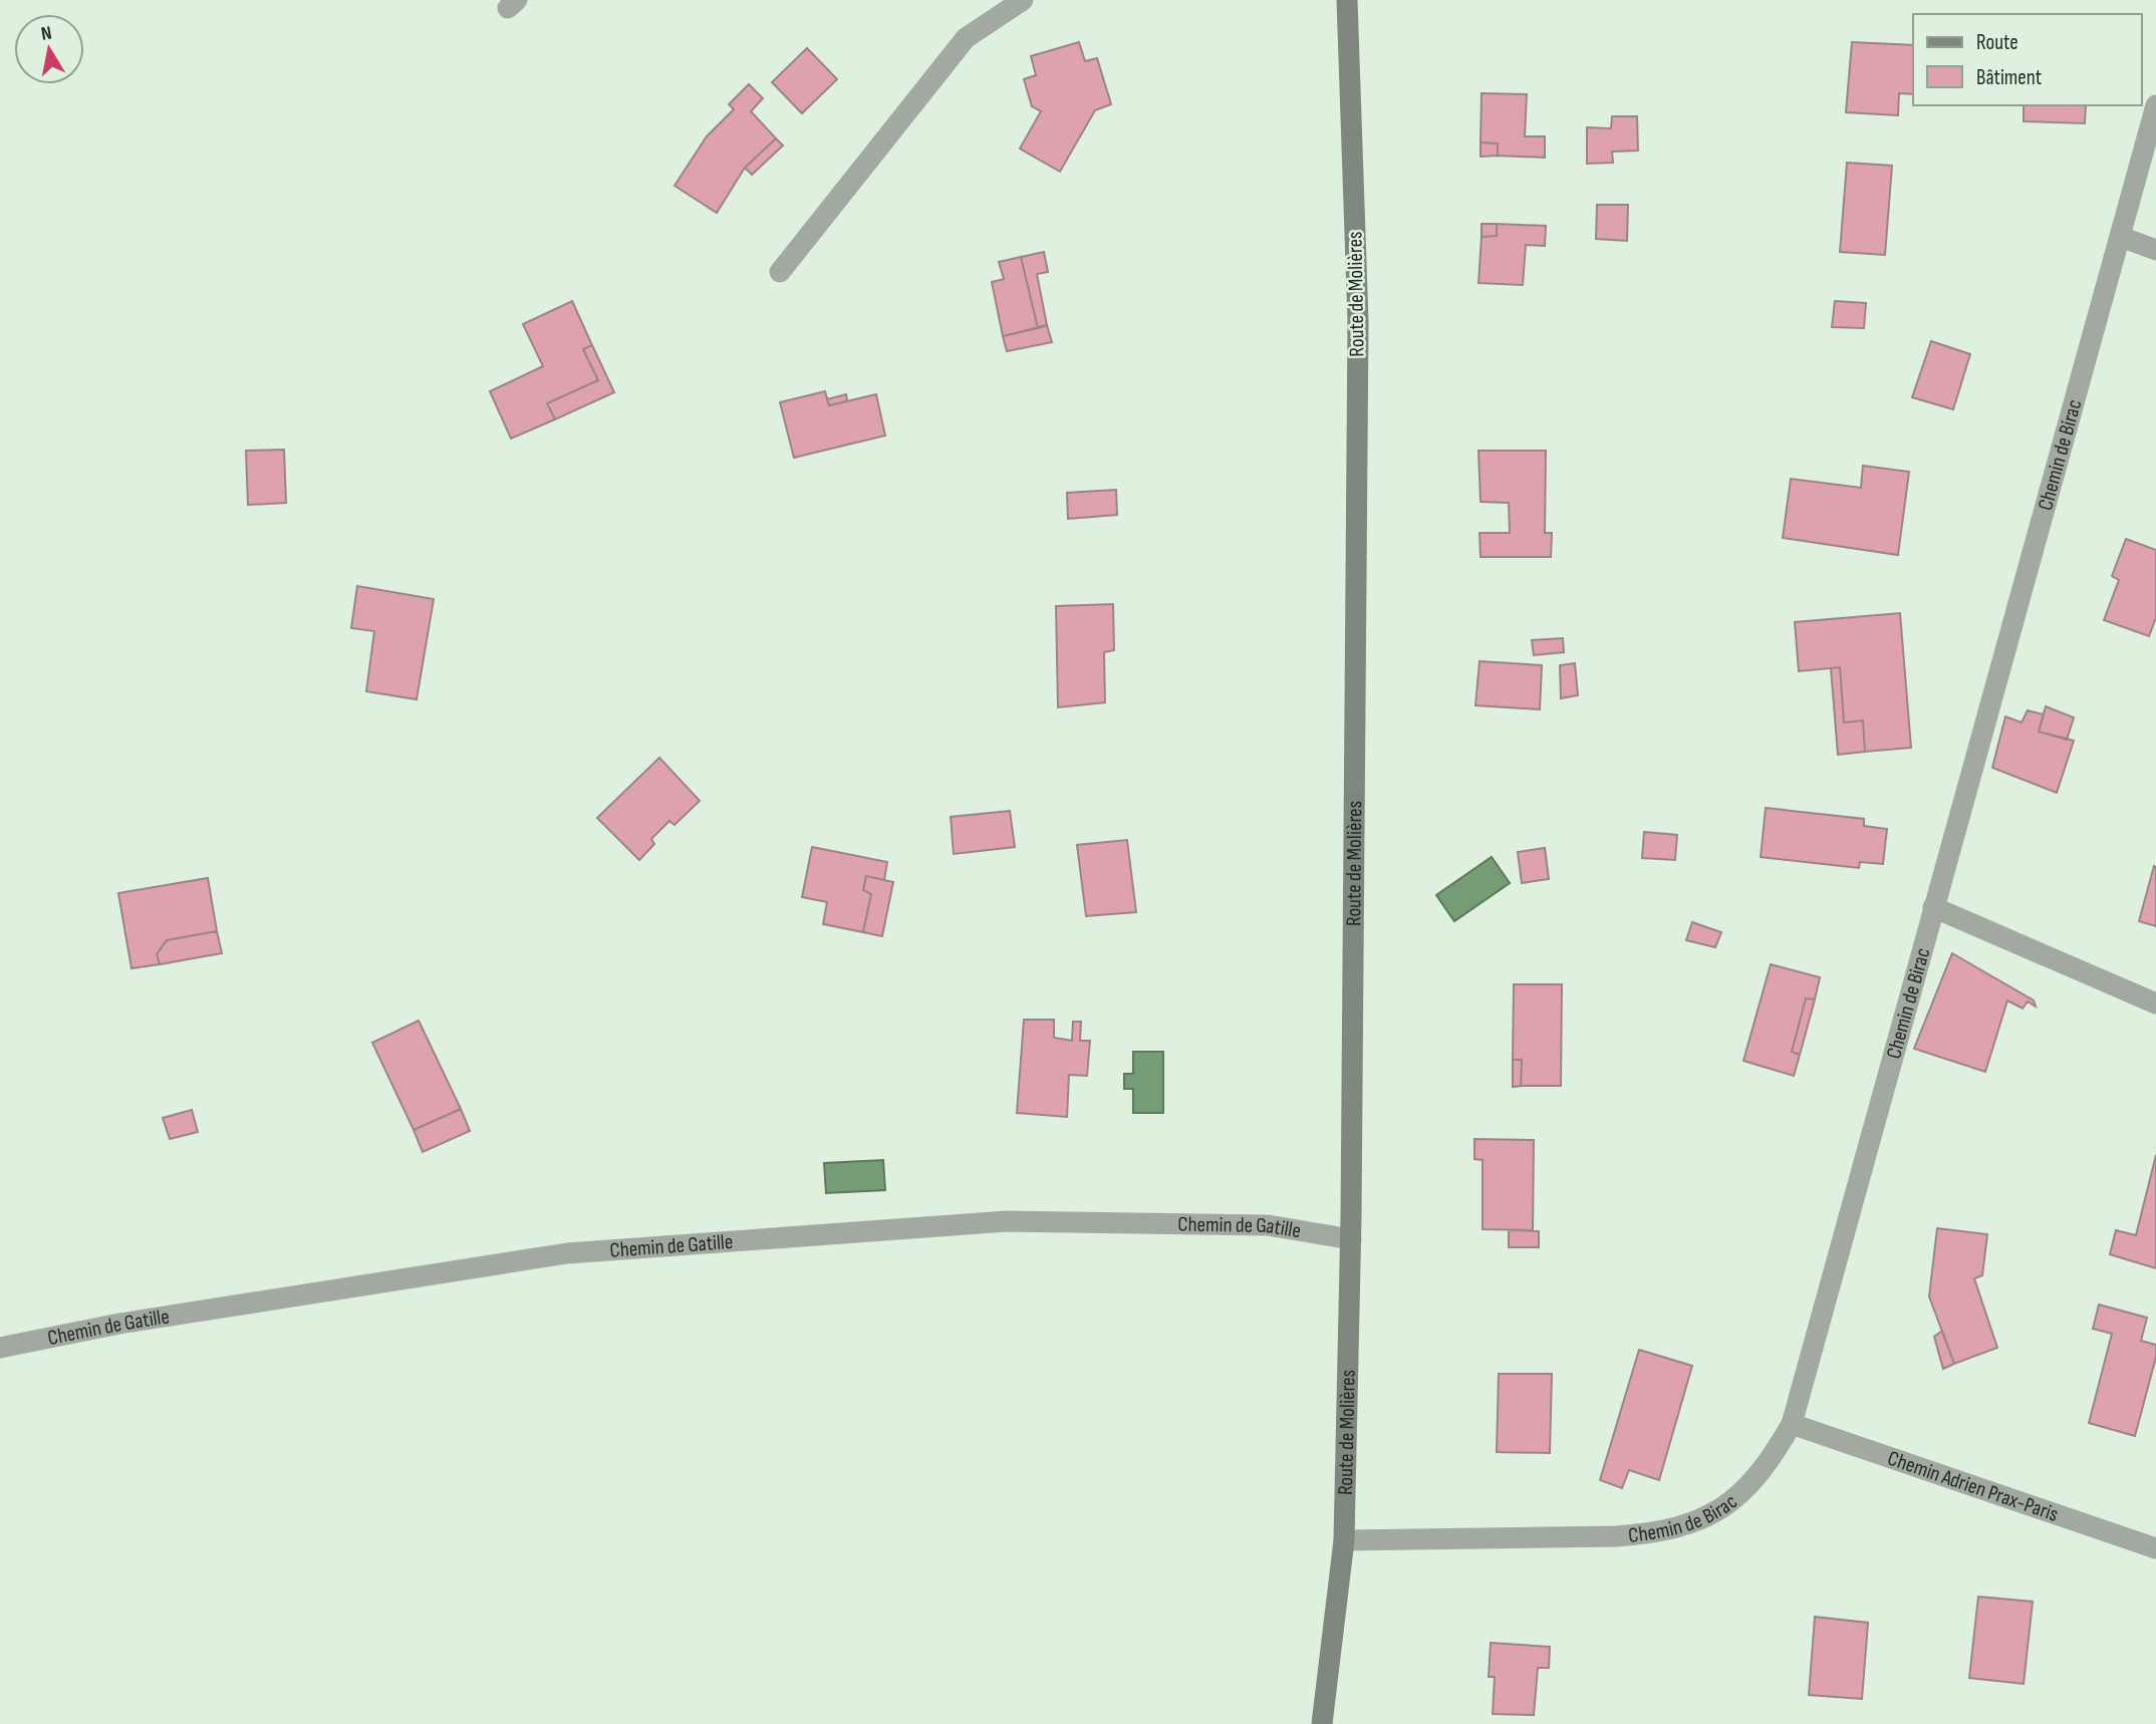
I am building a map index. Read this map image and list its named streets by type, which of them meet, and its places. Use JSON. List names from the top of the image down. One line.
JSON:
{"streets":{"main road":["Route de Molières"],"street":["Chemin de Birac","Chemin de Gatille","Chemin Adrien Prax-Paris"]},"crossings":[["Route de Molières","Chemin de Birac"],["Route de Molières","Chemin de Gatille"],["Chemin de Birac","Chemin Adrien Prax-Paris"]],"legend":["Route","Bâtiment"],"north":"top"}
